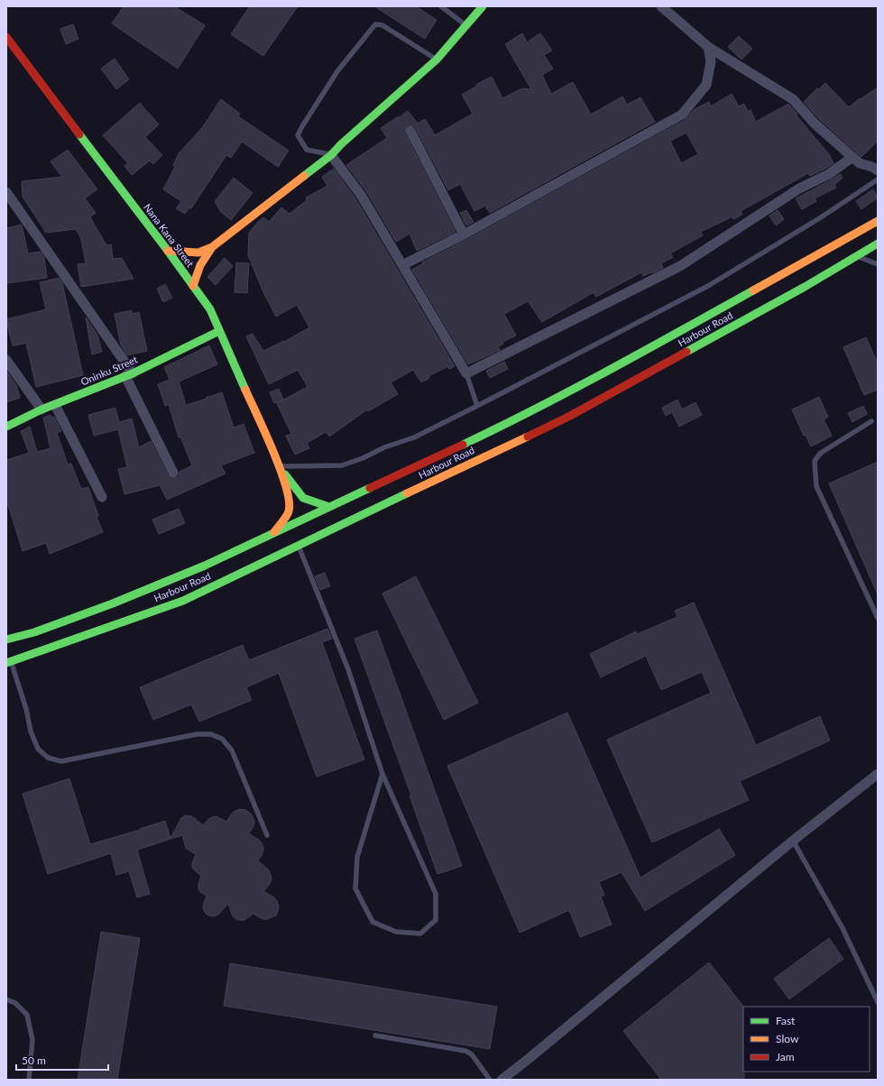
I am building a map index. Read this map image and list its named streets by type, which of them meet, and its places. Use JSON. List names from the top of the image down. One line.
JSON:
{"streets":{"main road":["Nana Kana Street","Harbour Road","Oninku Street"]},"crossings":[["Nana Kana Street","Oninku Street"]],"legend":["Fast","Slow","Jam"],"scale_bar":"50 m"}
